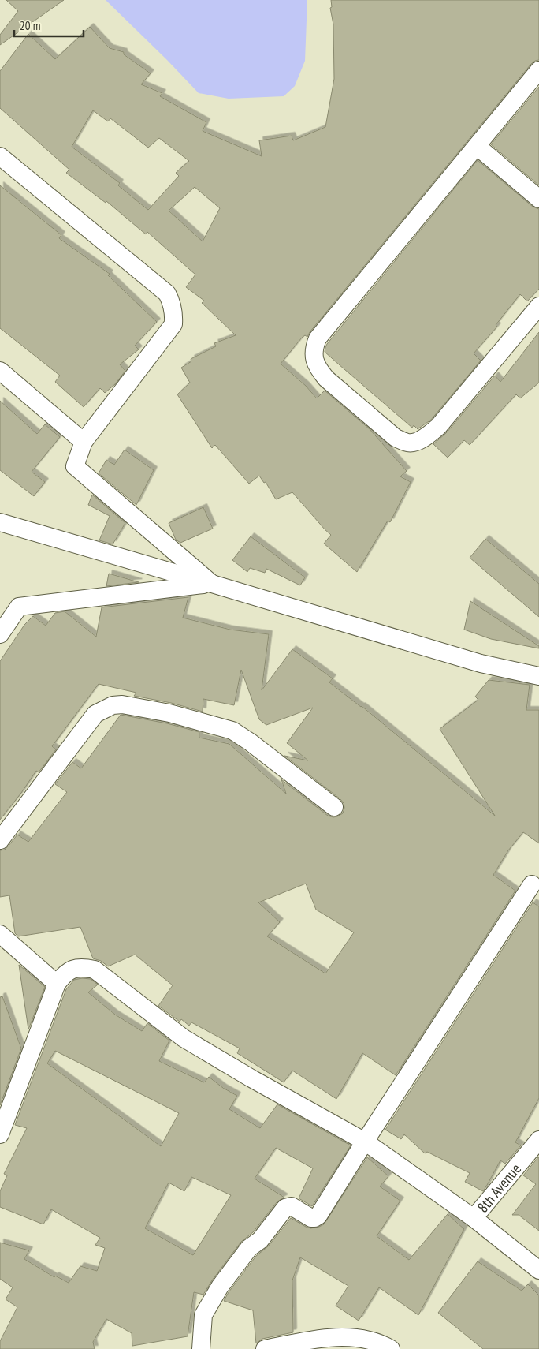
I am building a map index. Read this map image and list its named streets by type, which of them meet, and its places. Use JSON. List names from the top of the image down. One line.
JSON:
{"streets":{"street":["8th Avenue"]},"scale_bar":"20 m"}
